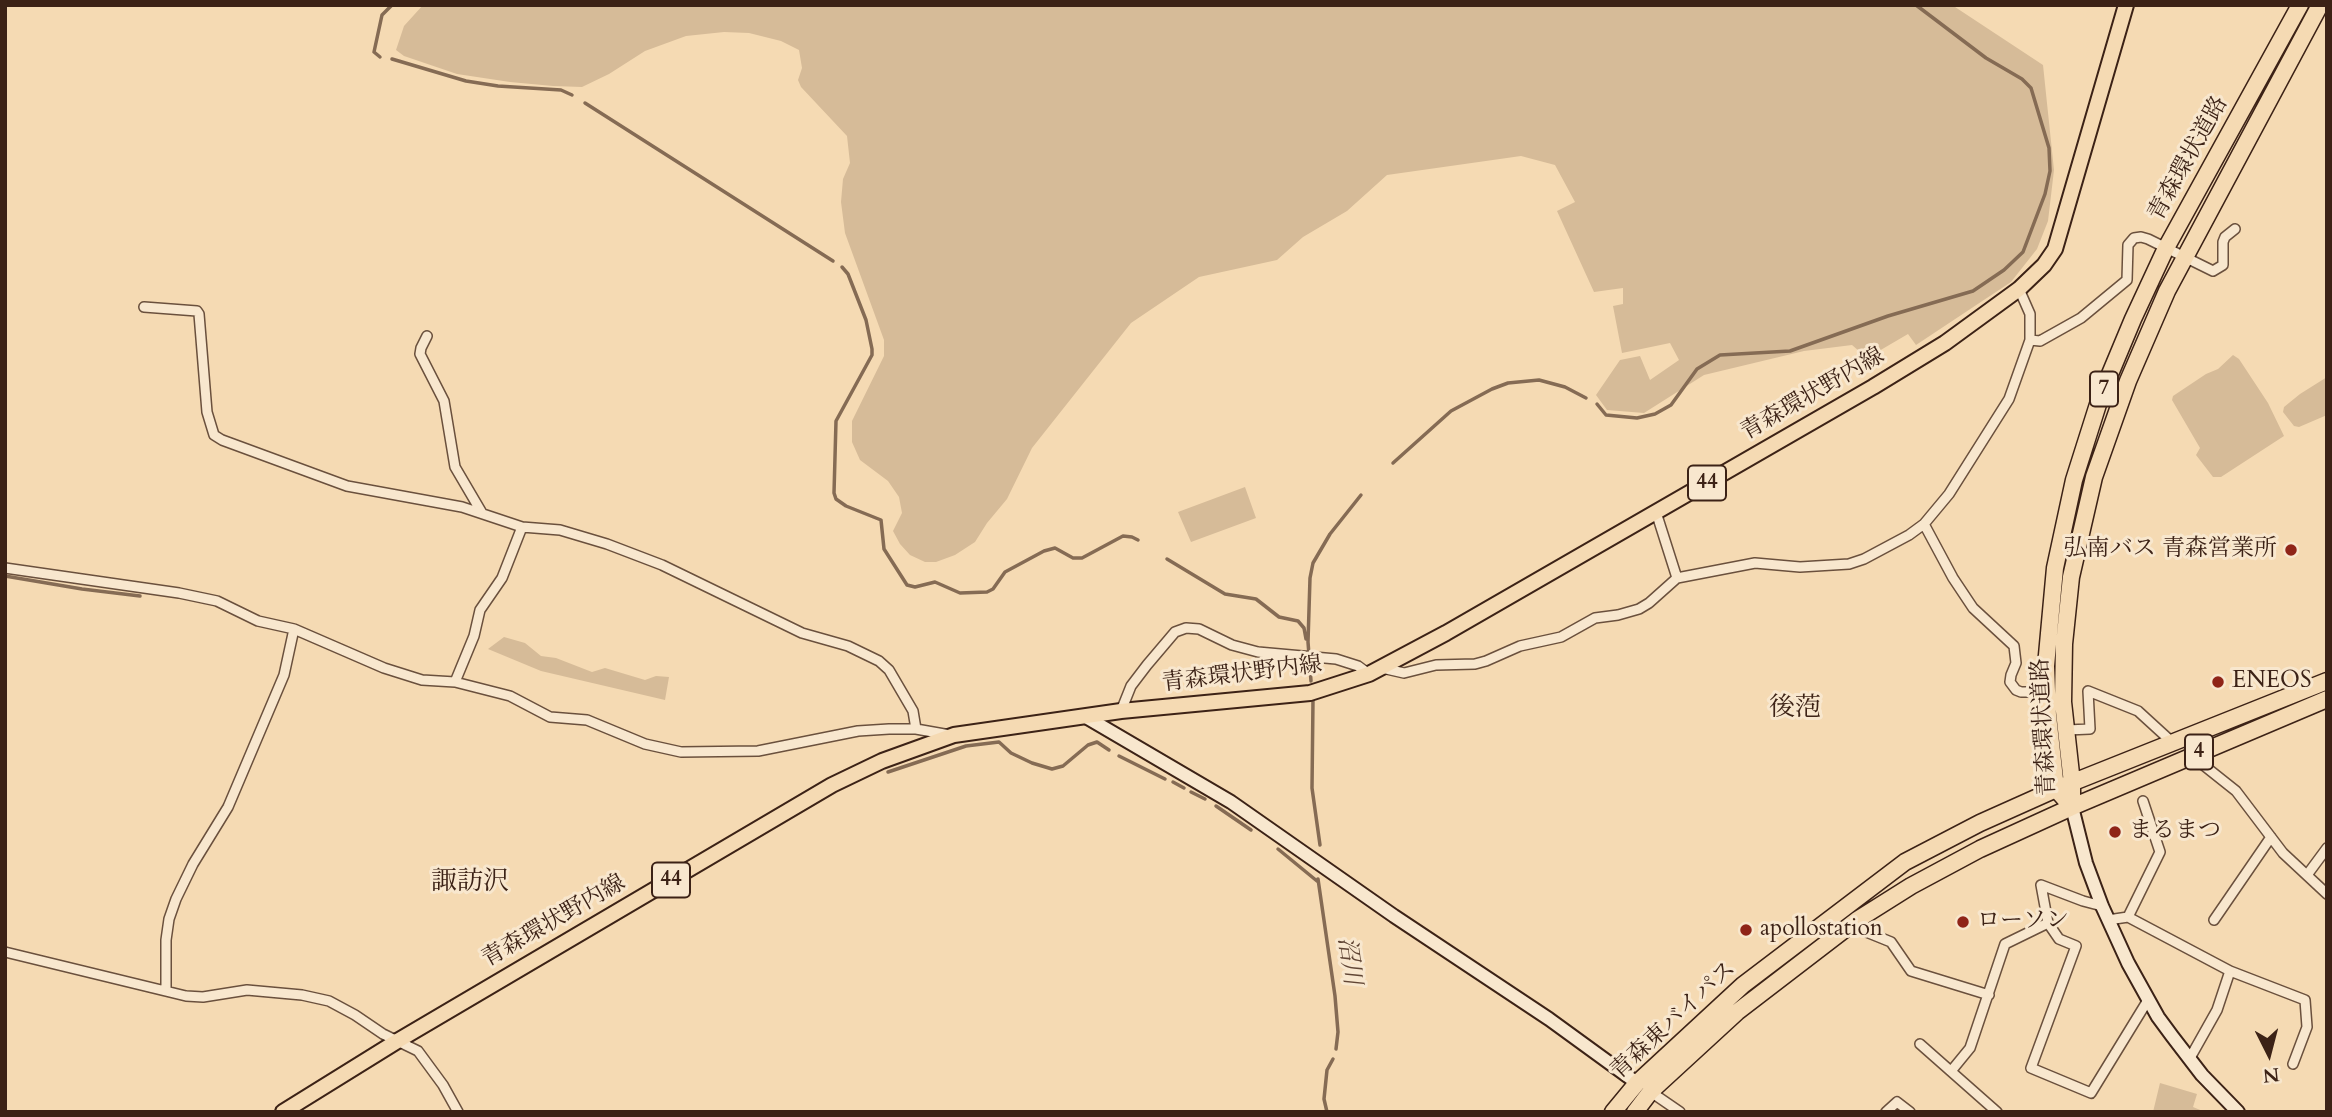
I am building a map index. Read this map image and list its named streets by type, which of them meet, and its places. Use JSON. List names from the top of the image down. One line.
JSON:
{"streets":{"highway":["青森環状道路","7","4","青森東バイパス"],"main road":["青森環状野内線","44"]},"crossings":[["青森環状道路","青森東バイパス"]],"districts":["後萢","諏訪沢"],"water":["沼川"],"places":["弘南バス 青森営業所","ENEOS","まるまつ","ローソン","apollostation"],"north":"bottom"}
